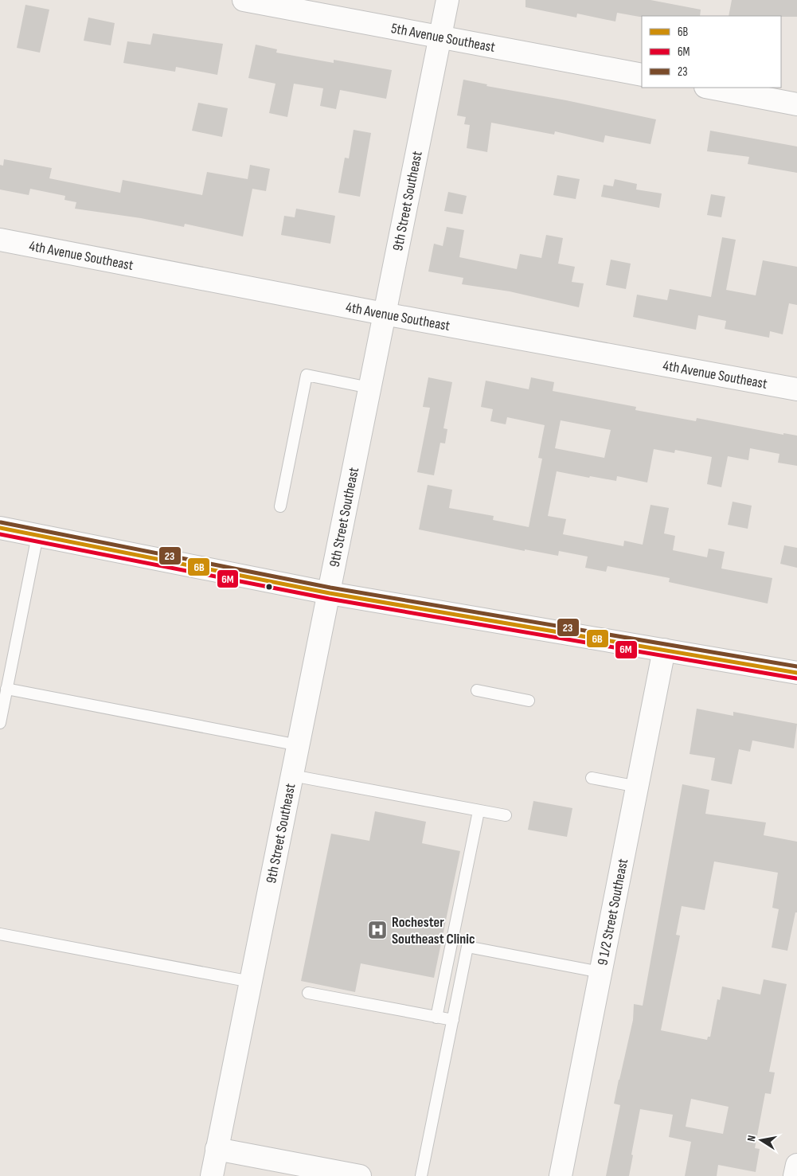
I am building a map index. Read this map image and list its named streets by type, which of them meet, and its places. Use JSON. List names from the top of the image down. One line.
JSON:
{"streets":{"street":["5th Avenue Southeast","9th Street Southeast","4th Avenue Southeast","9 1/2 Street Southeast"]},"crossings":[["5th Avenue Southeast","9th Street Southeast"],["9th Street Southeast","4th Avenue Southeast"]],"places":{"hospital":["Rochester Southeast Clinic"]},"lines":["transit line 23","transit line 6B","transit line 6M"],"legend":["6B","6M","23"],"north":"left"}
